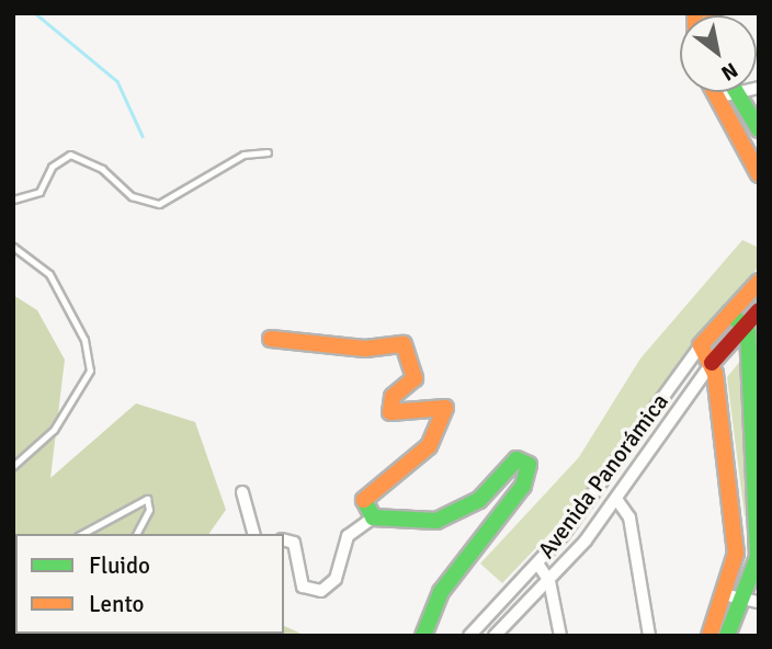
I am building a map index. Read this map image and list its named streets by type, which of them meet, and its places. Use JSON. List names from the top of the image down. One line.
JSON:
{"streets":{"street":["Avenida Panorámica"]},"legend":["Fluido","Lento"],"north":"bottom right"}
